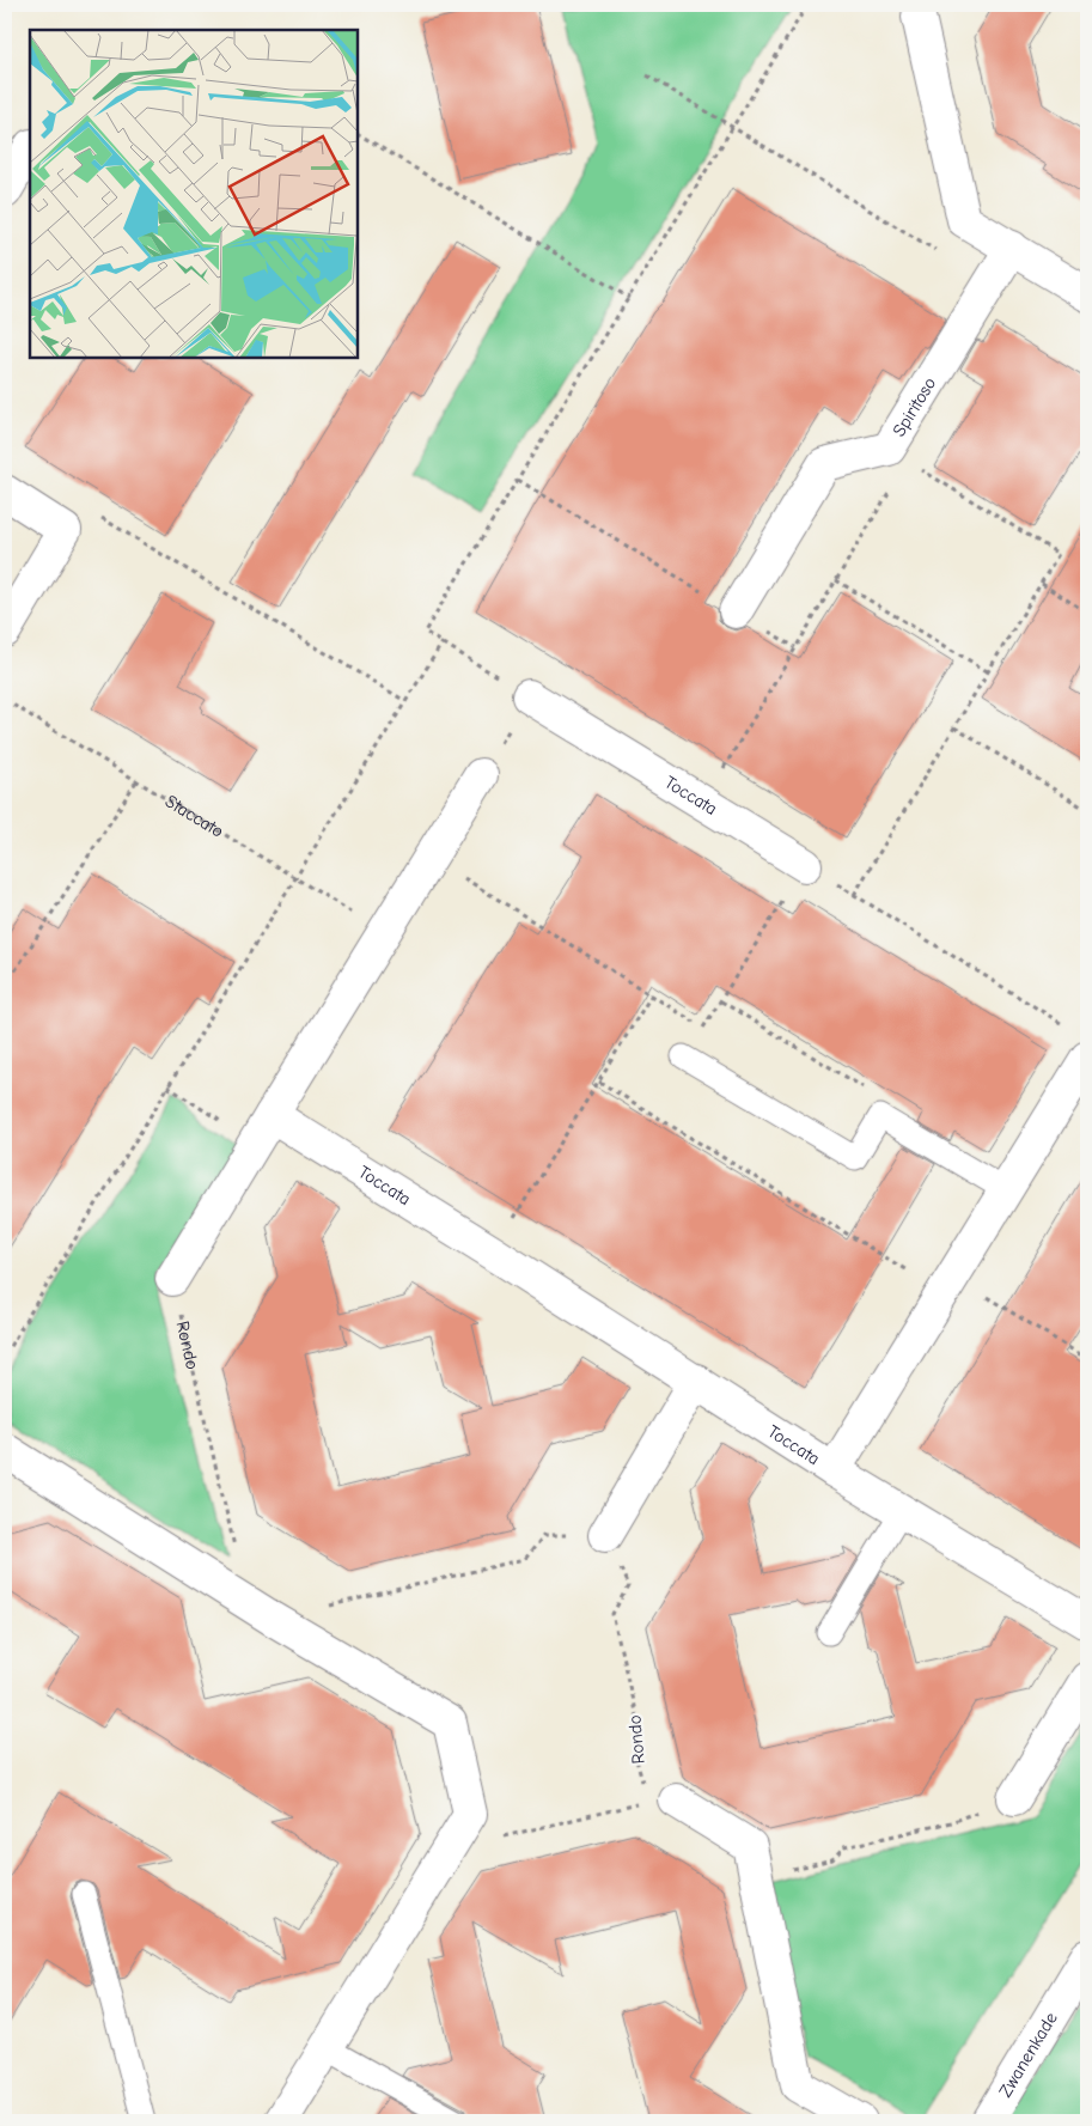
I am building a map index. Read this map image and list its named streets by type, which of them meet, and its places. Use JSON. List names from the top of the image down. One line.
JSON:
{"streets":{"street":["Spiritoso","Toccata","Zwanenkade"],"path":["Staccato","Rondo"]}}
